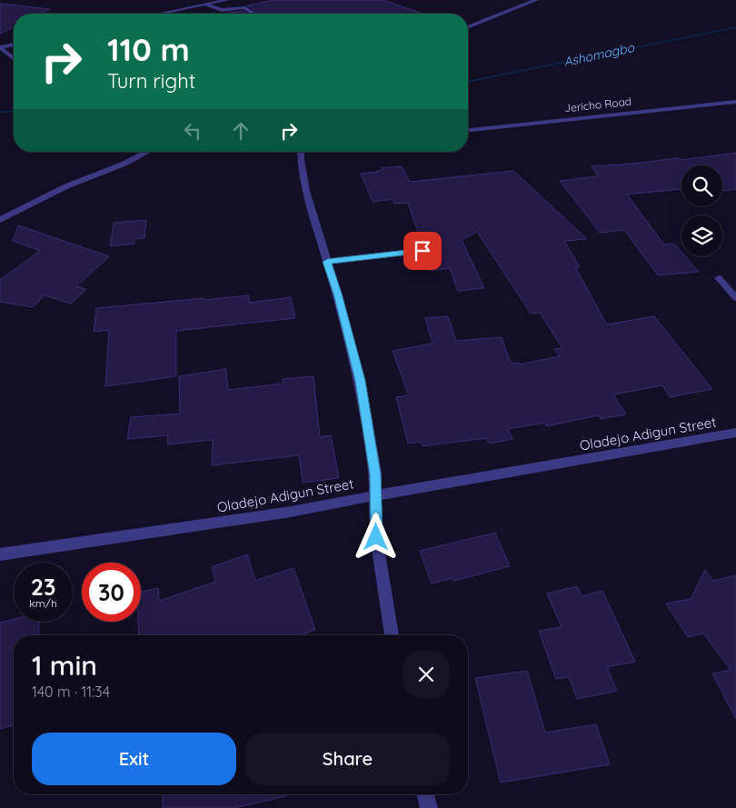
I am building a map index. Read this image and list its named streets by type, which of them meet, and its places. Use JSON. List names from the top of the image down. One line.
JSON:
{"streets":{"street":["Jericho Road","Oladejo Adigun Street"]},"water":["Ashomagbo"],"page":{"turn":["110 m","Turn right"],"speed":"23 km/h","limit":"30","heading":["1 min","140 m · 11:34"],"buttons":["Exit","Share"]}}
